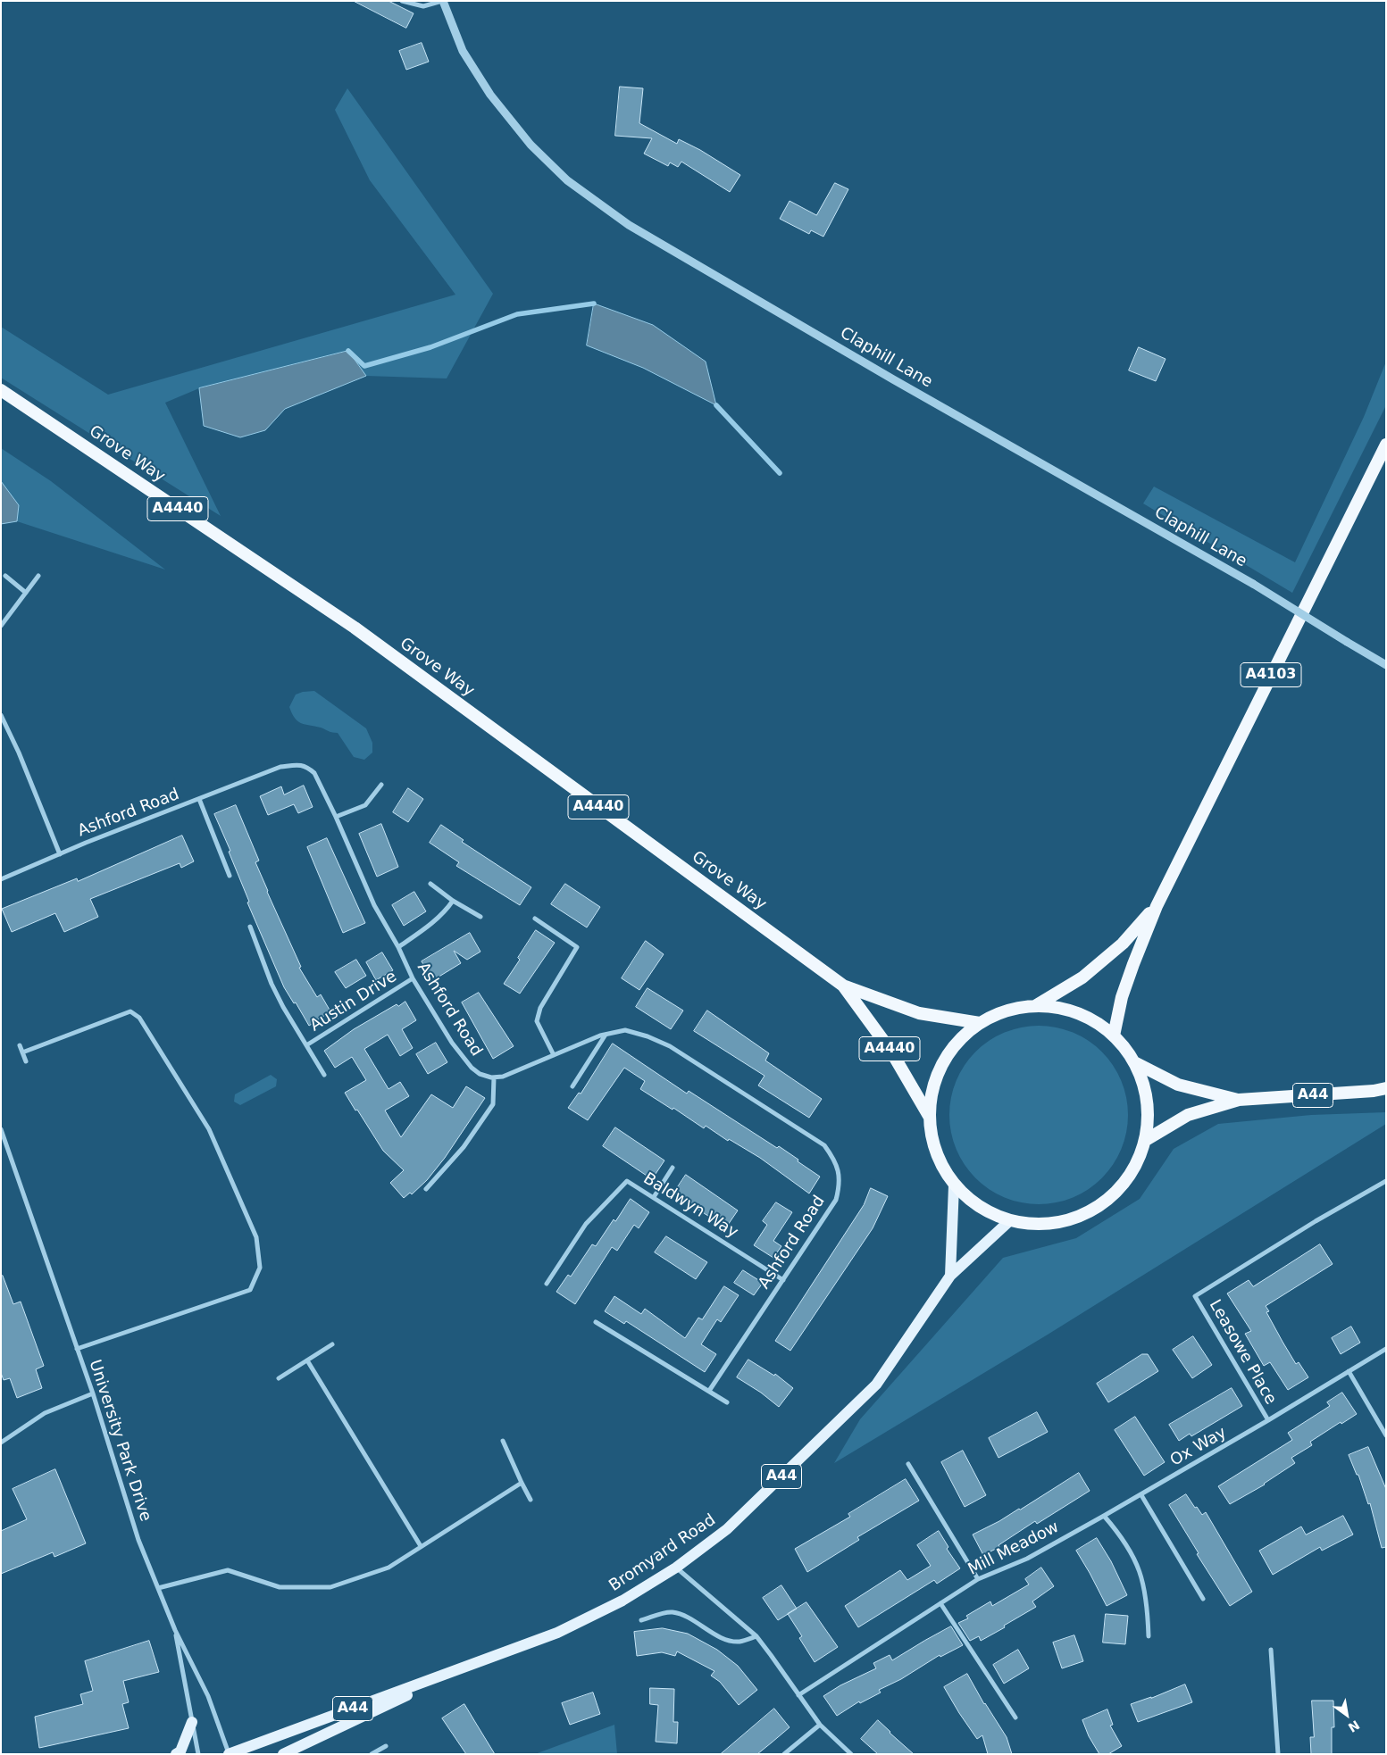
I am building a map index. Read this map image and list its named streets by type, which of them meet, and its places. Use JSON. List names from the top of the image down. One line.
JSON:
{"streets":{"highway":["Grove Way","A4440","A4103","A44"],"main road":["Bromyard Road"],"street":["Claphill Lane","Ashford Road","Austin Drive","Baldwyn Way","Leasowe Place","University Park Drive","Ox Way","Mill Meadow"]},"crossings":[["Ashford Road","Austin Drive"],["Ashford Road","Baldwyn Way"],["Leasowe Place","Ox Way"],["University Park Drive","Bromyard Road"],["Ox Way","Mill Meadow"]],"north":"bottom right"}
